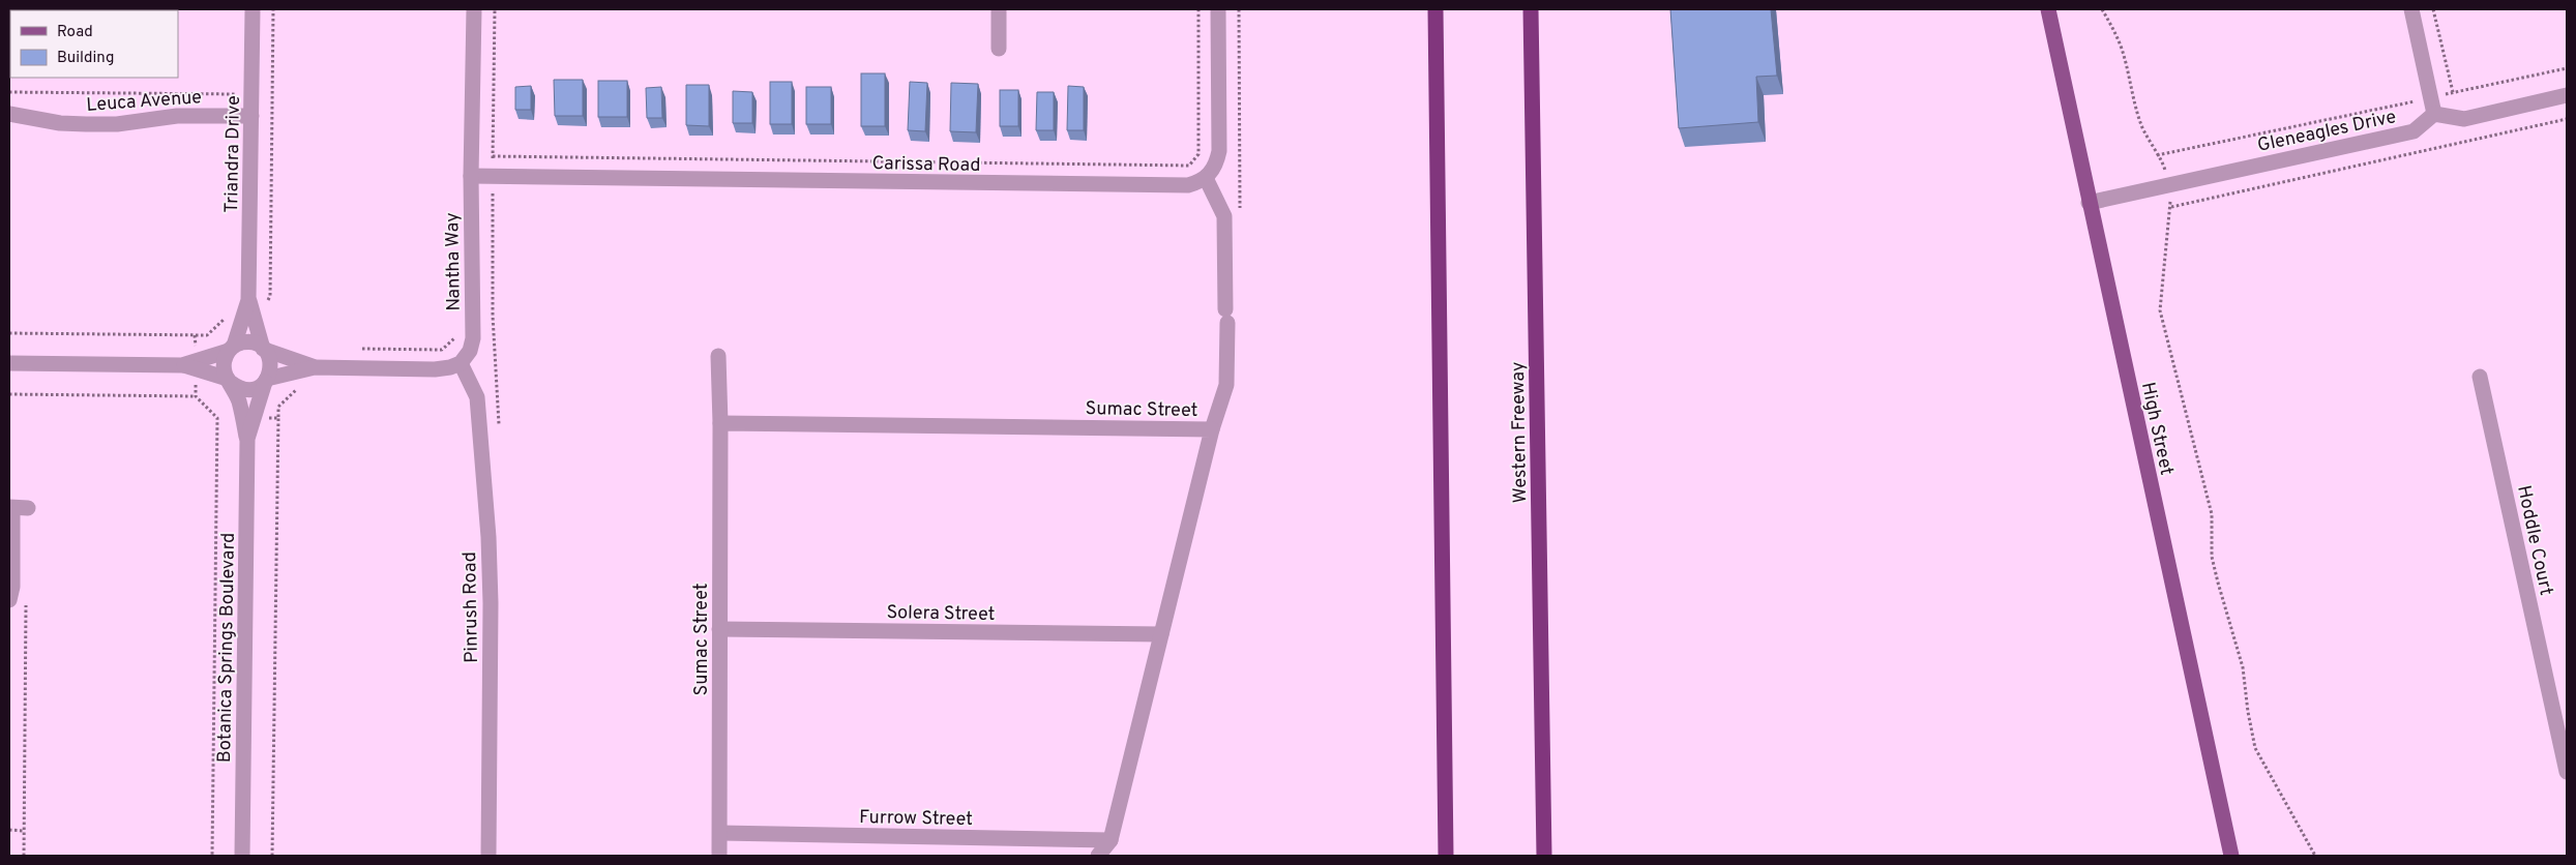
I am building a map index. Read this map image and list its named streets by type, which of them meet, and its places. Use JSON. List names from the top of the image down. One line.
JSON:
{"streets":{"highway":["Western Freeway"],"main road":["High Street"],"street":["Leuca Avenue","Gleneagles Drive","Triandra Drive","Carissa Road","Nantha Way","Sumac Street","Hoddle Court","Pinrush Road","Solera Street","Botanica Springs Boulevard","Furrow Street"]},"crossings":[["Leuca Avenue","Triandra Drive"],["Gleneagles Drive","High Street"],["Triandra Drive","Botanica Springs Boulevard"],["Carissa Road","Nantha Way"],["Nantha Way","Pinrush Road"],["Sumac Street","Solera Street"],["Sumac Street","Furrow Street"]],"legend":["Road","Building"]}
